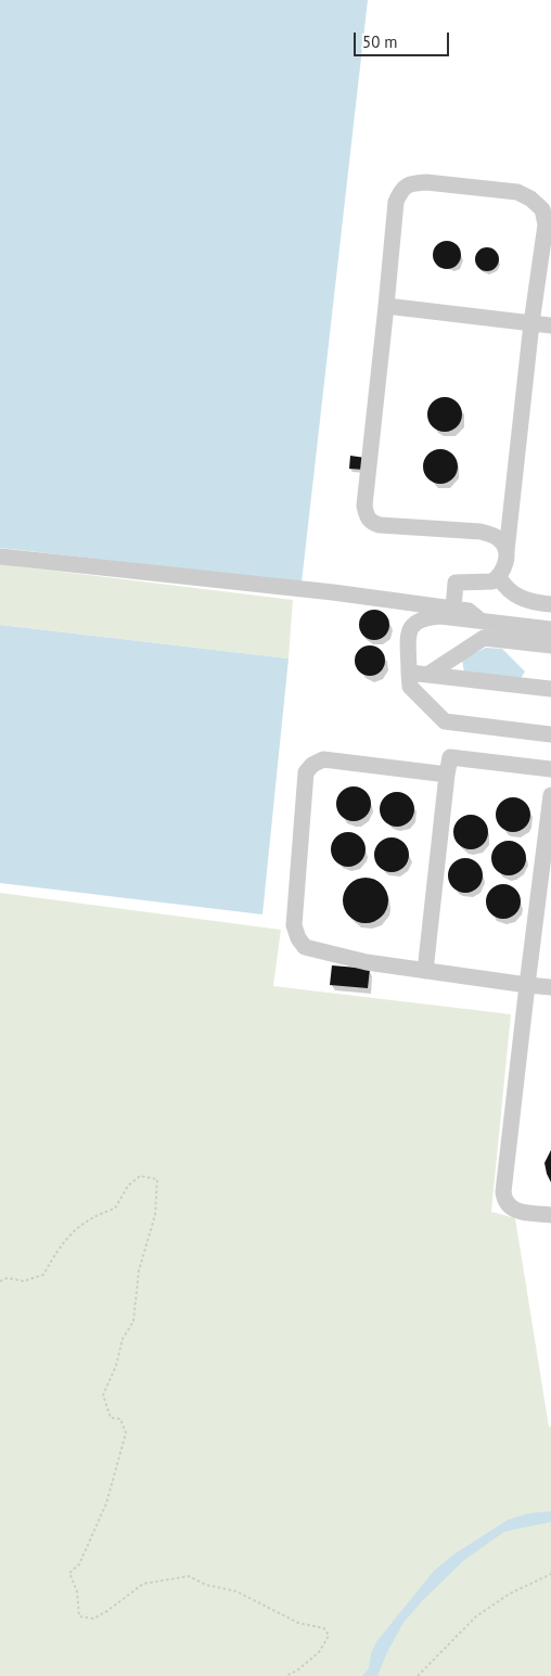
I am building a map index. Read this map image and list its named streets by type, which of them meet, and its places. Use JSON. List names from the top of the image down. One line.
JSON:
{"scale_bar":"50 m"}
